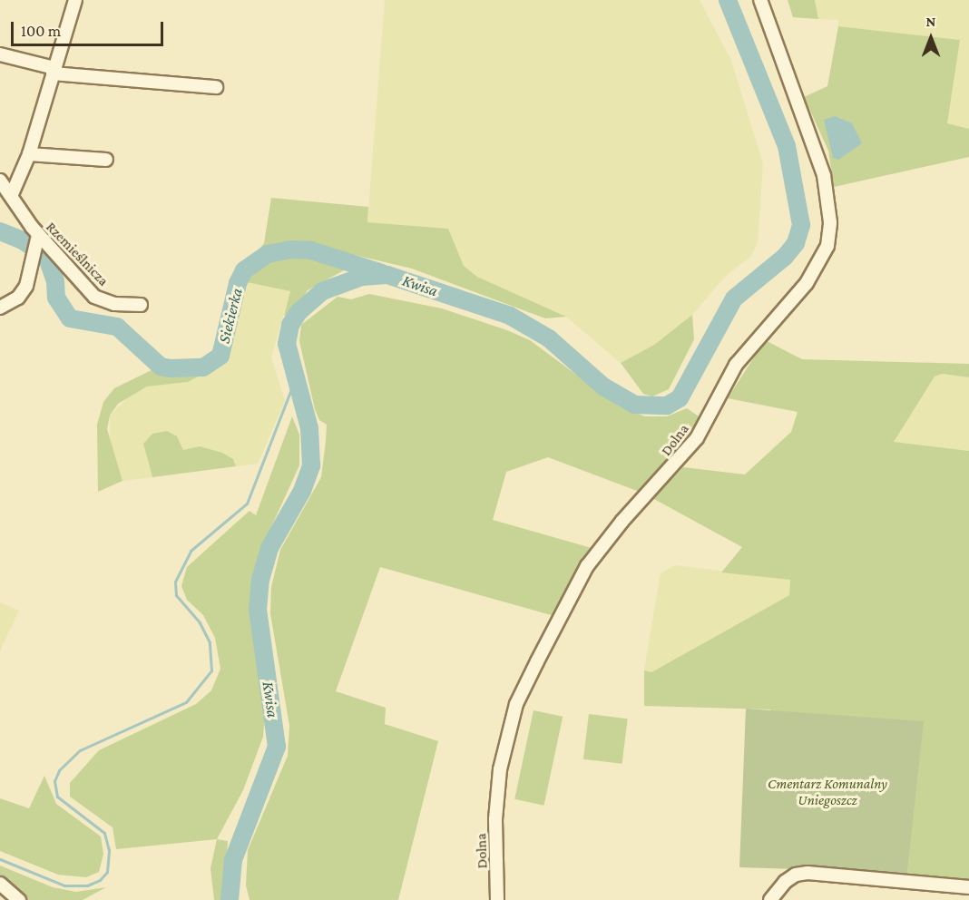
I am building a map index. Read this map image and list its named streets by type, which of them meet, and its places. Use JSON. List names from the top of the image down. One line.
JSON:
{"streets":{"street":["Rzemieślnicza","Dolna"]},"water":["Kwisa","Siekierka"],"parks":["Cmentarz Komunalny Uniegoszcz"],"scale_bar":"100 m","north":"top"}
